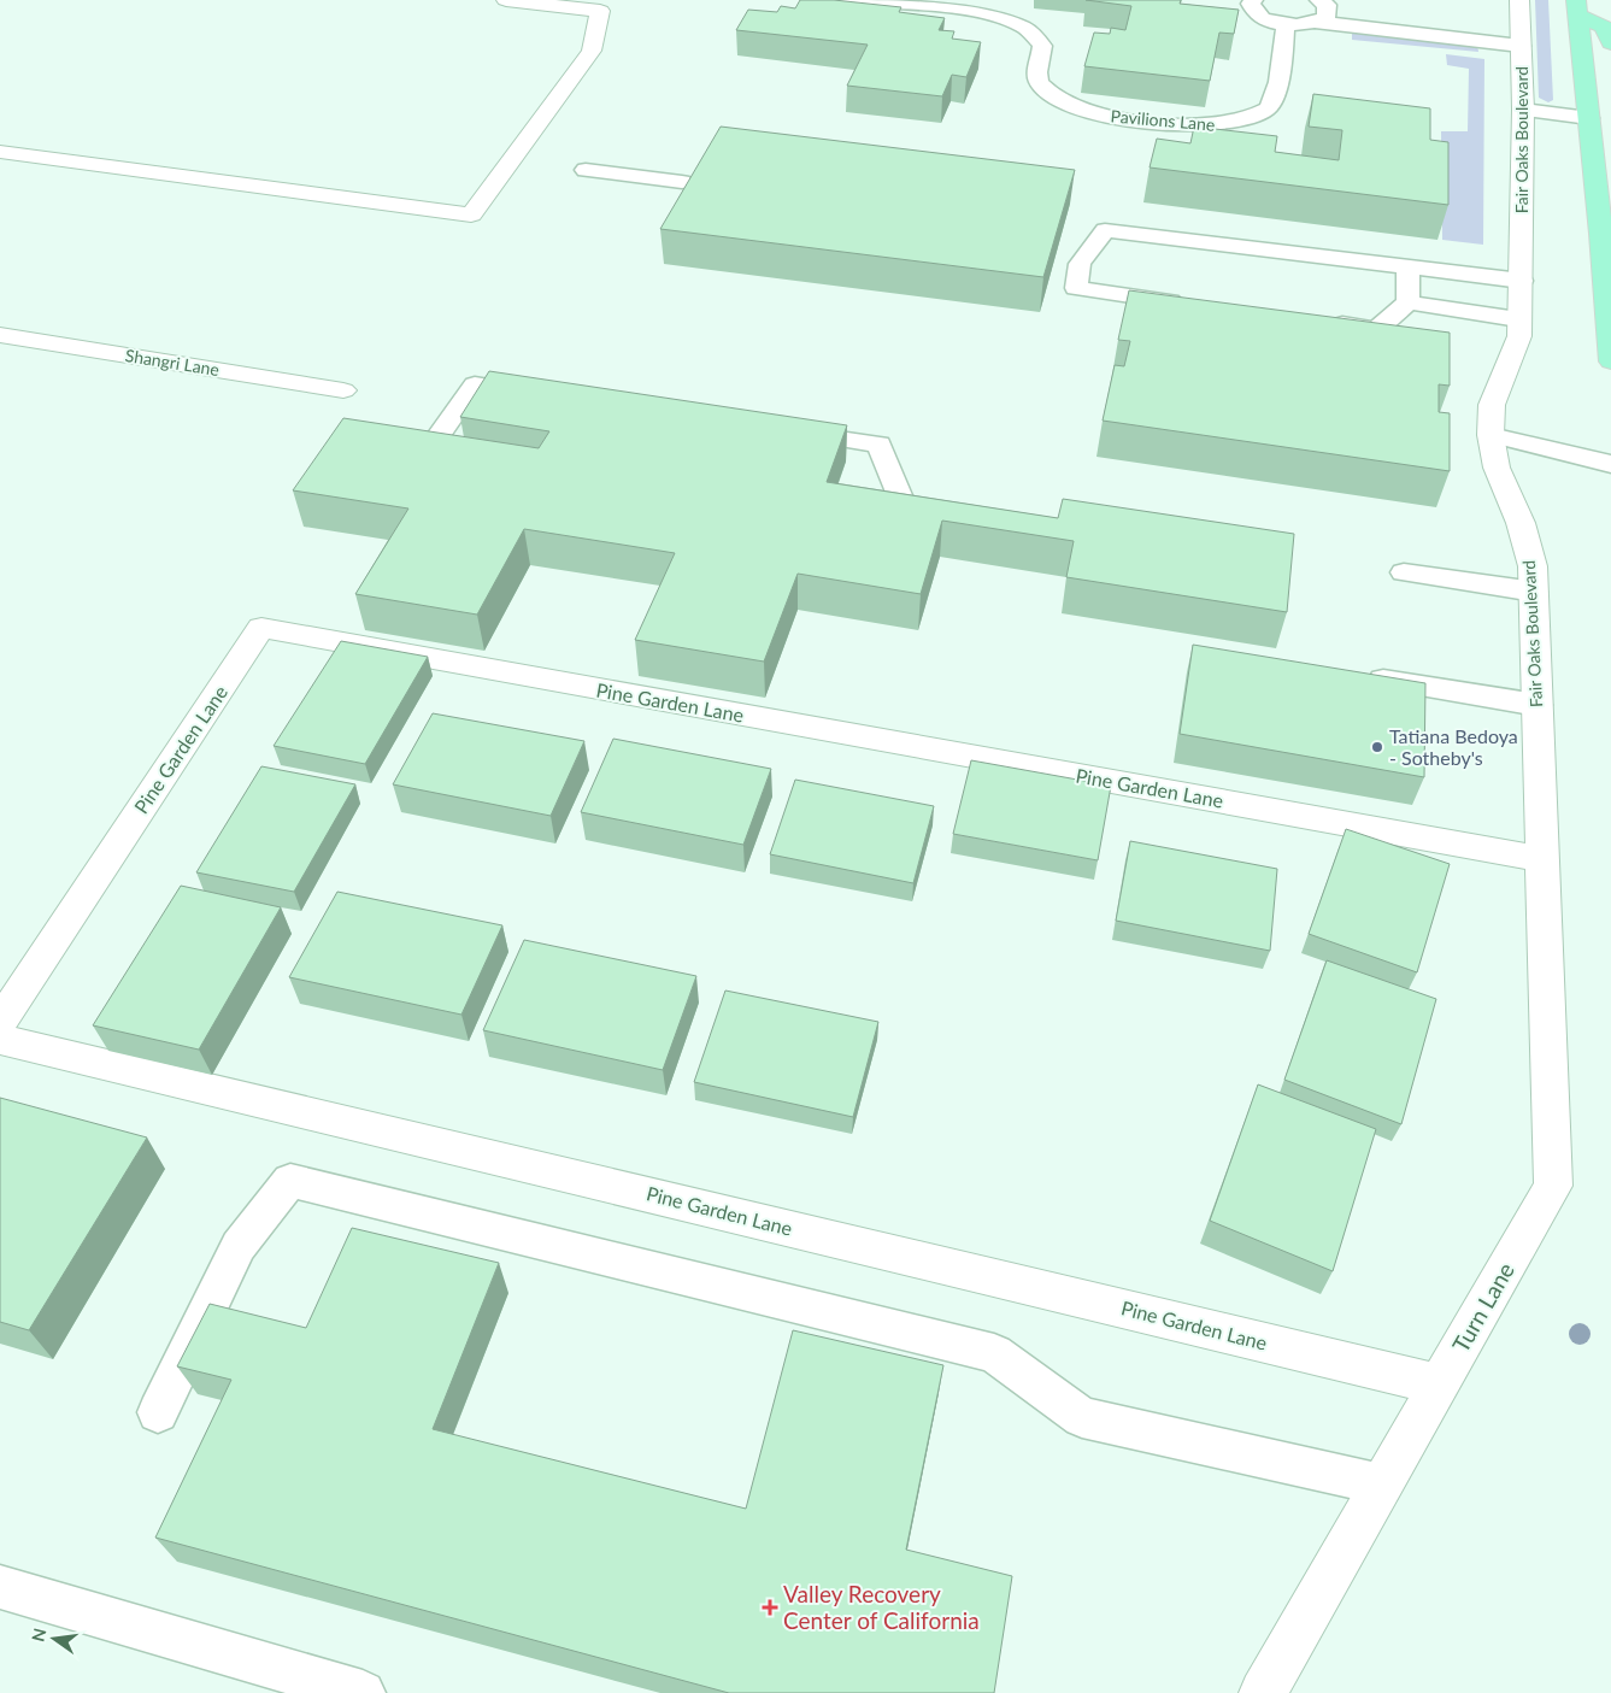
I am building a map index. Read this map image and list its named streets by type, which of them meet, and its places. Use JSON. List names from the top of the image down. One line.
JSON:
{"streets":{"street":["Fair Oaks Boulevard","Shangri Lane","Pine Garden Lane","Turn Lane"],"lane":["Pavilions Lane"]},"crossings":[["Fair Oaks Boulevard","Pine Garden Lane"],["Fair Oaks Boulevard","Turn Lane"],["Pine Garden Lane","Turn Lane"]],"places":{"other":["Tatiana Bedoya - Sotheby's"],"health":["Valley Recovery Center of California"]},"north":"left"}
